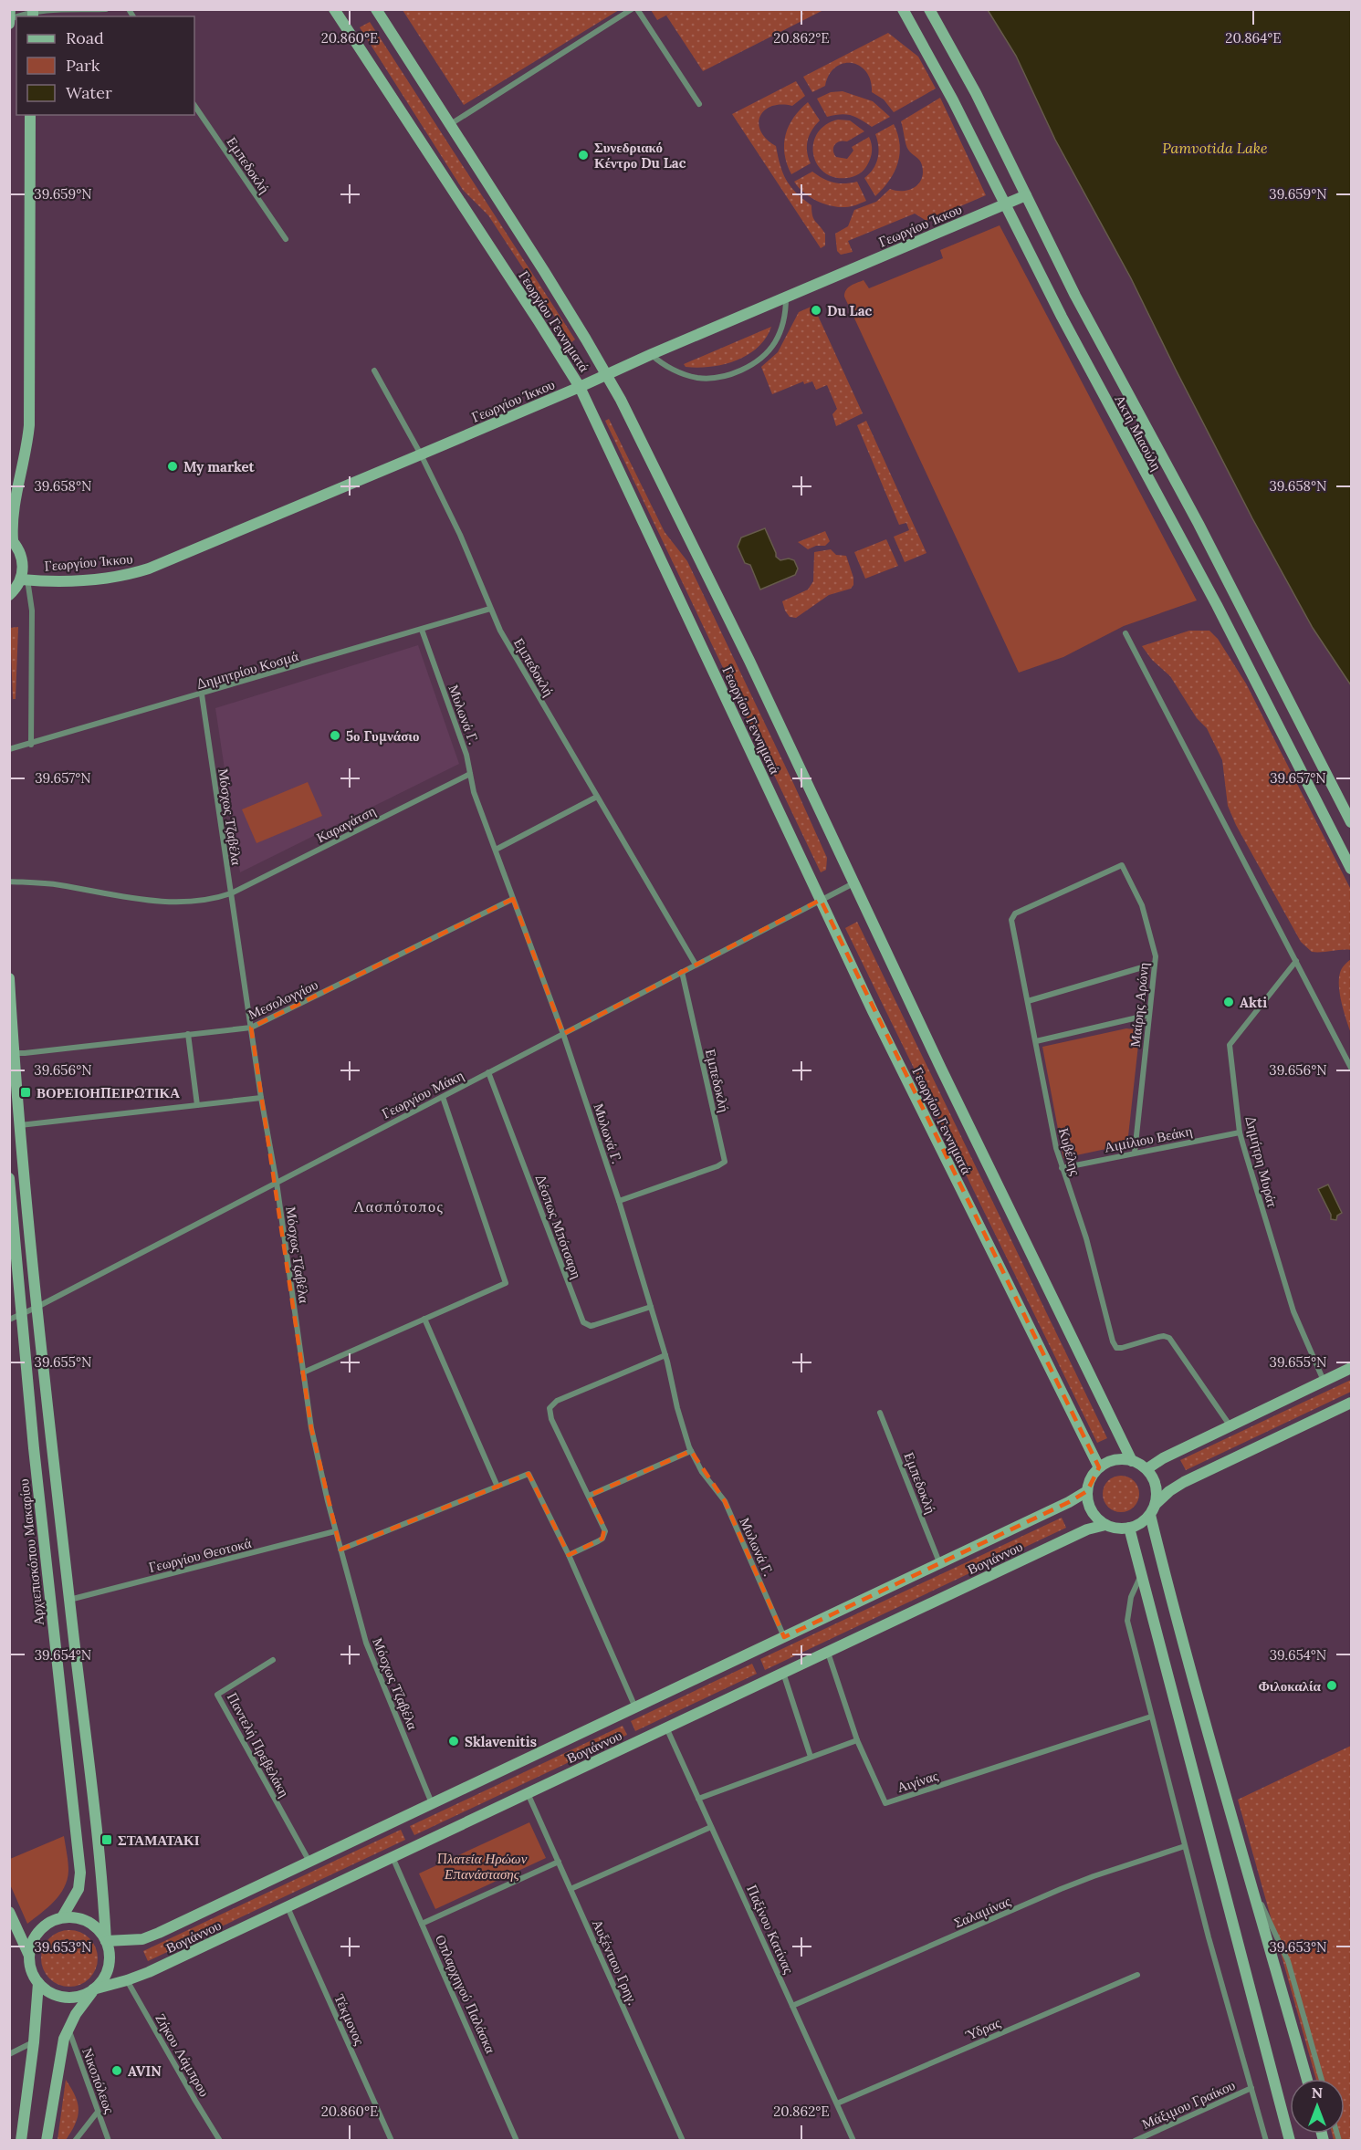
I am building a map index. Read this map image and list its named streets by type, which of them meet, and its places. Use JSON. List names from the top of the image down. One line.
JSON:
{"streets":{"street":["Εμπεδοκλή","Γεωργίου Ίκκου","Γεωργίου Γεννηματά","Ακτή Μιαούλη","Δημητρίου Κοσμά","Μυλωνά Γ.","Μόσχως Τζαβέλα","Καραγάτση","Μεσολογγίου","Μαίρης Αρώνη","Γεωργίου Μάκη","Αιμίλιου Βεάκη","Κυβέλης","Δημήτρη Μυράτ","Δέσπως Μπότσαρη","Αρχιεπισκόπου Μακαρίου","Γεωργίου Θεοτοκά","Βογιάννου","Παντελή Πρεβελάκη","Αιγίνας","Σαλαμίνας","Παξίνου Κατίνας","Αυξέντιου Γρηγ.","Οπλαρχηγού Παλάσκα","Τέκμονος","Ύδρας","Ζήκου Λάμπρου","Νικοπόλεως","Μάξιμου Γραίκου"]},"crossings":[["Εμπεδοκλή","Γεωργίου Ίκκου"],["Εμπεδοκλή","Δημητρίου Κοσμά"],["Εμπεδοκλή","Μυλωνά Γ."],["Εμπεδοκλή","Γεωργίου Μάκη"],["Εμπεδοκλή","Βογιάννου"],["Γεωργίου Ίκκου","Γεωργίου Γεννηματά"],["Γεωργίου Ίκκου","Ακτή Μιαούλη"],["Γεωργίου Γεννηματά","Γεωργίου Μάκη"],["Γεωργίου Γεννηματά","Βογιάννου"],["Δημητρίου Κοσμά","Μυλωνά Γ."],["Δημητρίου Κοσμά","Μόσχως Τζαβέλα"],["Μυλωνά Γ.","Καραγάτση"],["Μυλωνά Γ.","Μεσολογγίου"],["Μυλωνά Γ.","Γεωργίου Μάκη"],["Μυλωνά Γ.","Δέσπως Μπότσαρη"],["Μυλωνά Γ.","Βογιάννου"],["Μόσχως Τζαβέλα","Καραγάτση"],["Μόσχως Τζαβέλα","Μεσολογγίου"],["Μόσχως Τζαβέλα","Γεωργίου Μάκη"],["Μόσχως Τζαβέλα","Γεωργίου Θεοτοκά"],["Μόσχως Τζαβέλα","Βογιάννου"],["Μαίρης Αρώνη","Αιμίλιου Βεάκη"],["Μαίρης Αρώνη","Κυβέλης"],["Γεωργίου Μάκη","Δέσπως Μπότσαρη"],["Γεωργίου Μάκη","Αρχιεπισκόπου Μακαρίου"],["Αιμίλιου Βεάκη","Κυβέλης"],["Αιμίλιου Βεάκη","Δημήτρη Μυράτ"],["Αρχιεπισκόπου Μακαρίου","Βογιάννου"],["Βογιάννου","Παντελή Πρεβελάκη"],["Βογιάννου","Παξίνου Κατίνας"],["Βογιάννου","Αυξέντιου Γρηγ."],["Βογιάννου","Οπλαρχηγού Παλάσκα"],["Βογιάννου","Τέκμονος"],["Βογιάννου","Ζήκου Λάμπρου"],["Σαλαμίνας","Παξίνου Κατίνας"],["Παξίνου Κατίνας","Ύδρας"]],"districts":["Λασπότοπος"],"water":["Pamvotida Lake"],"parks":["Πλατεία Ηρώων Επανάστασης"],"places":{"other":["Συνεδριακό Κέντρο Du Lac","Du Lac","My market","5ο Γυμνάσιο","Akti","Φιλοκαλία","Sklavenitis","AVIN"],"transit":["ΒΟΡΕΙΟΗΠΕΙΡΩΤΙΚΑ","ΣΤΑΜΑΤΑΚΙ"]},"legend":["Road","Park","Water"],"north":"top","coordinates":["20.860°E","20.862°E","20.864°E","39.659°N","39.658°N","39.657°N","39.656°N","39.655°N","39.654°N","39.653°N"]}
